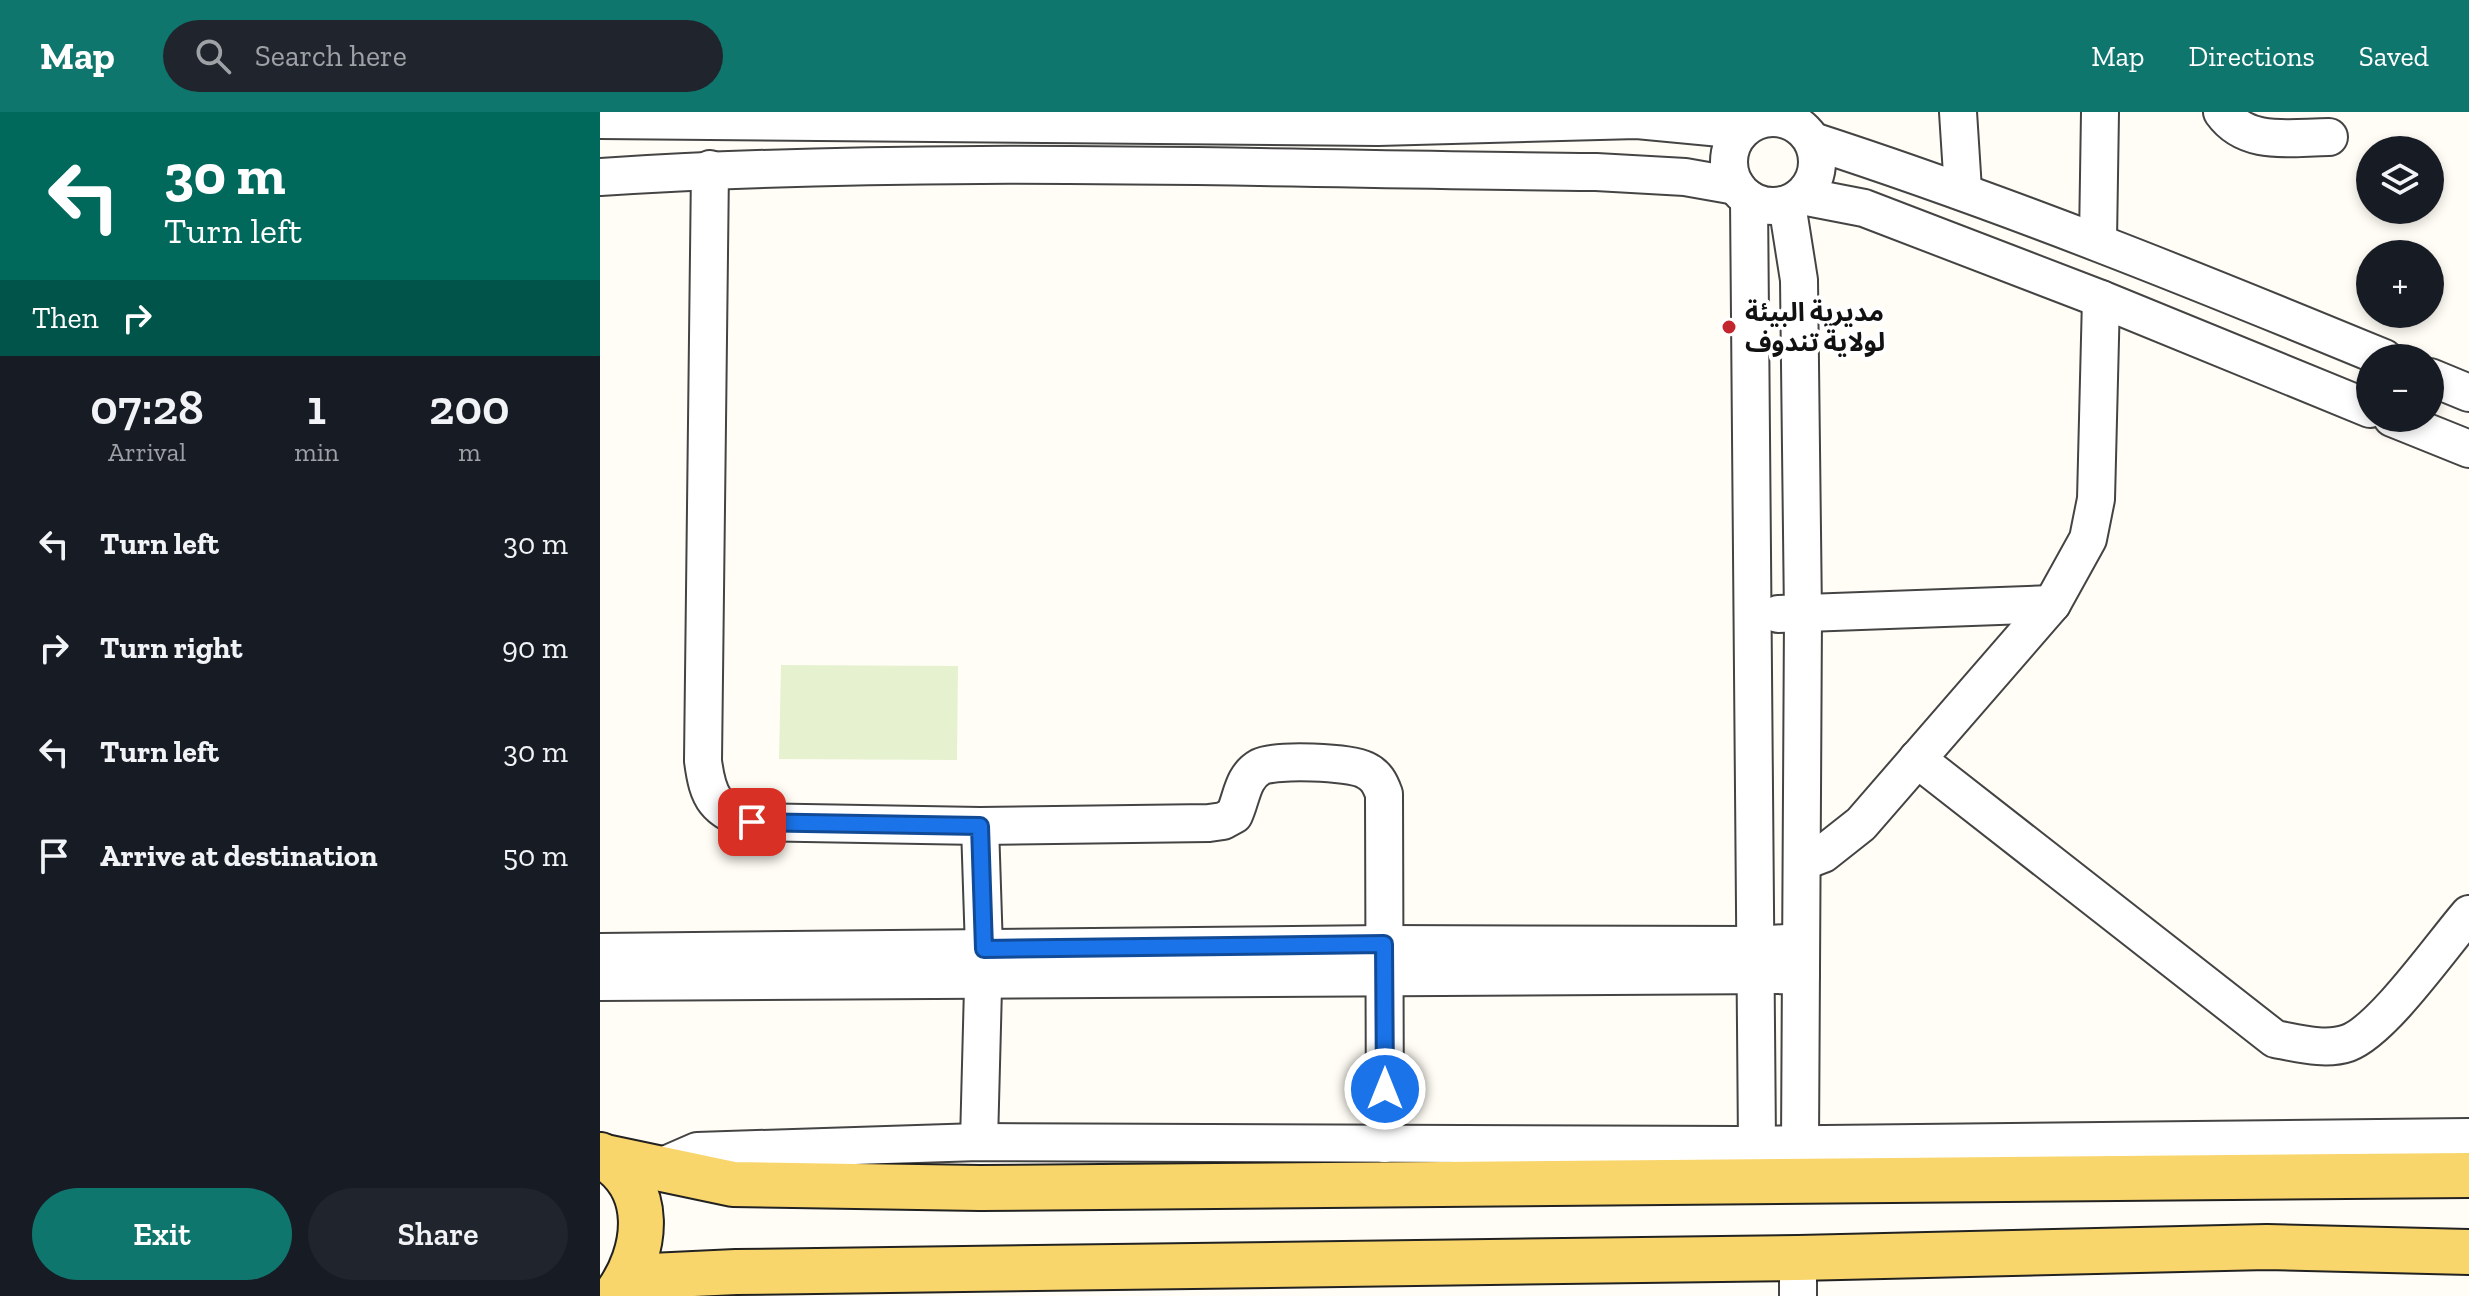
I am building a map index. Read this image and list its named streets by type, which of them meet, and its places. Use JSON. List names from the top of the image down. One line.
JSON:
{"places":["مديرية البيئة لولاية تندوف"],"page":{"header":"Map","search":"Search here","nav":["Map","Directions","Saved"],"turn":["30 m","Turn left"],"map_buttons":["+","−"],"then":"Then","eta":["07:28","Arrival","1","min","200","m"],"list":[{"name":"Turn left","value":"30 m"},{"name":"Turn right","value":"90 m"},{"name":"Turn left","value":"30 m"},{"name":"Arrive at destination","value":"50 m"}],"buttons":["Exit","Share"]}}
